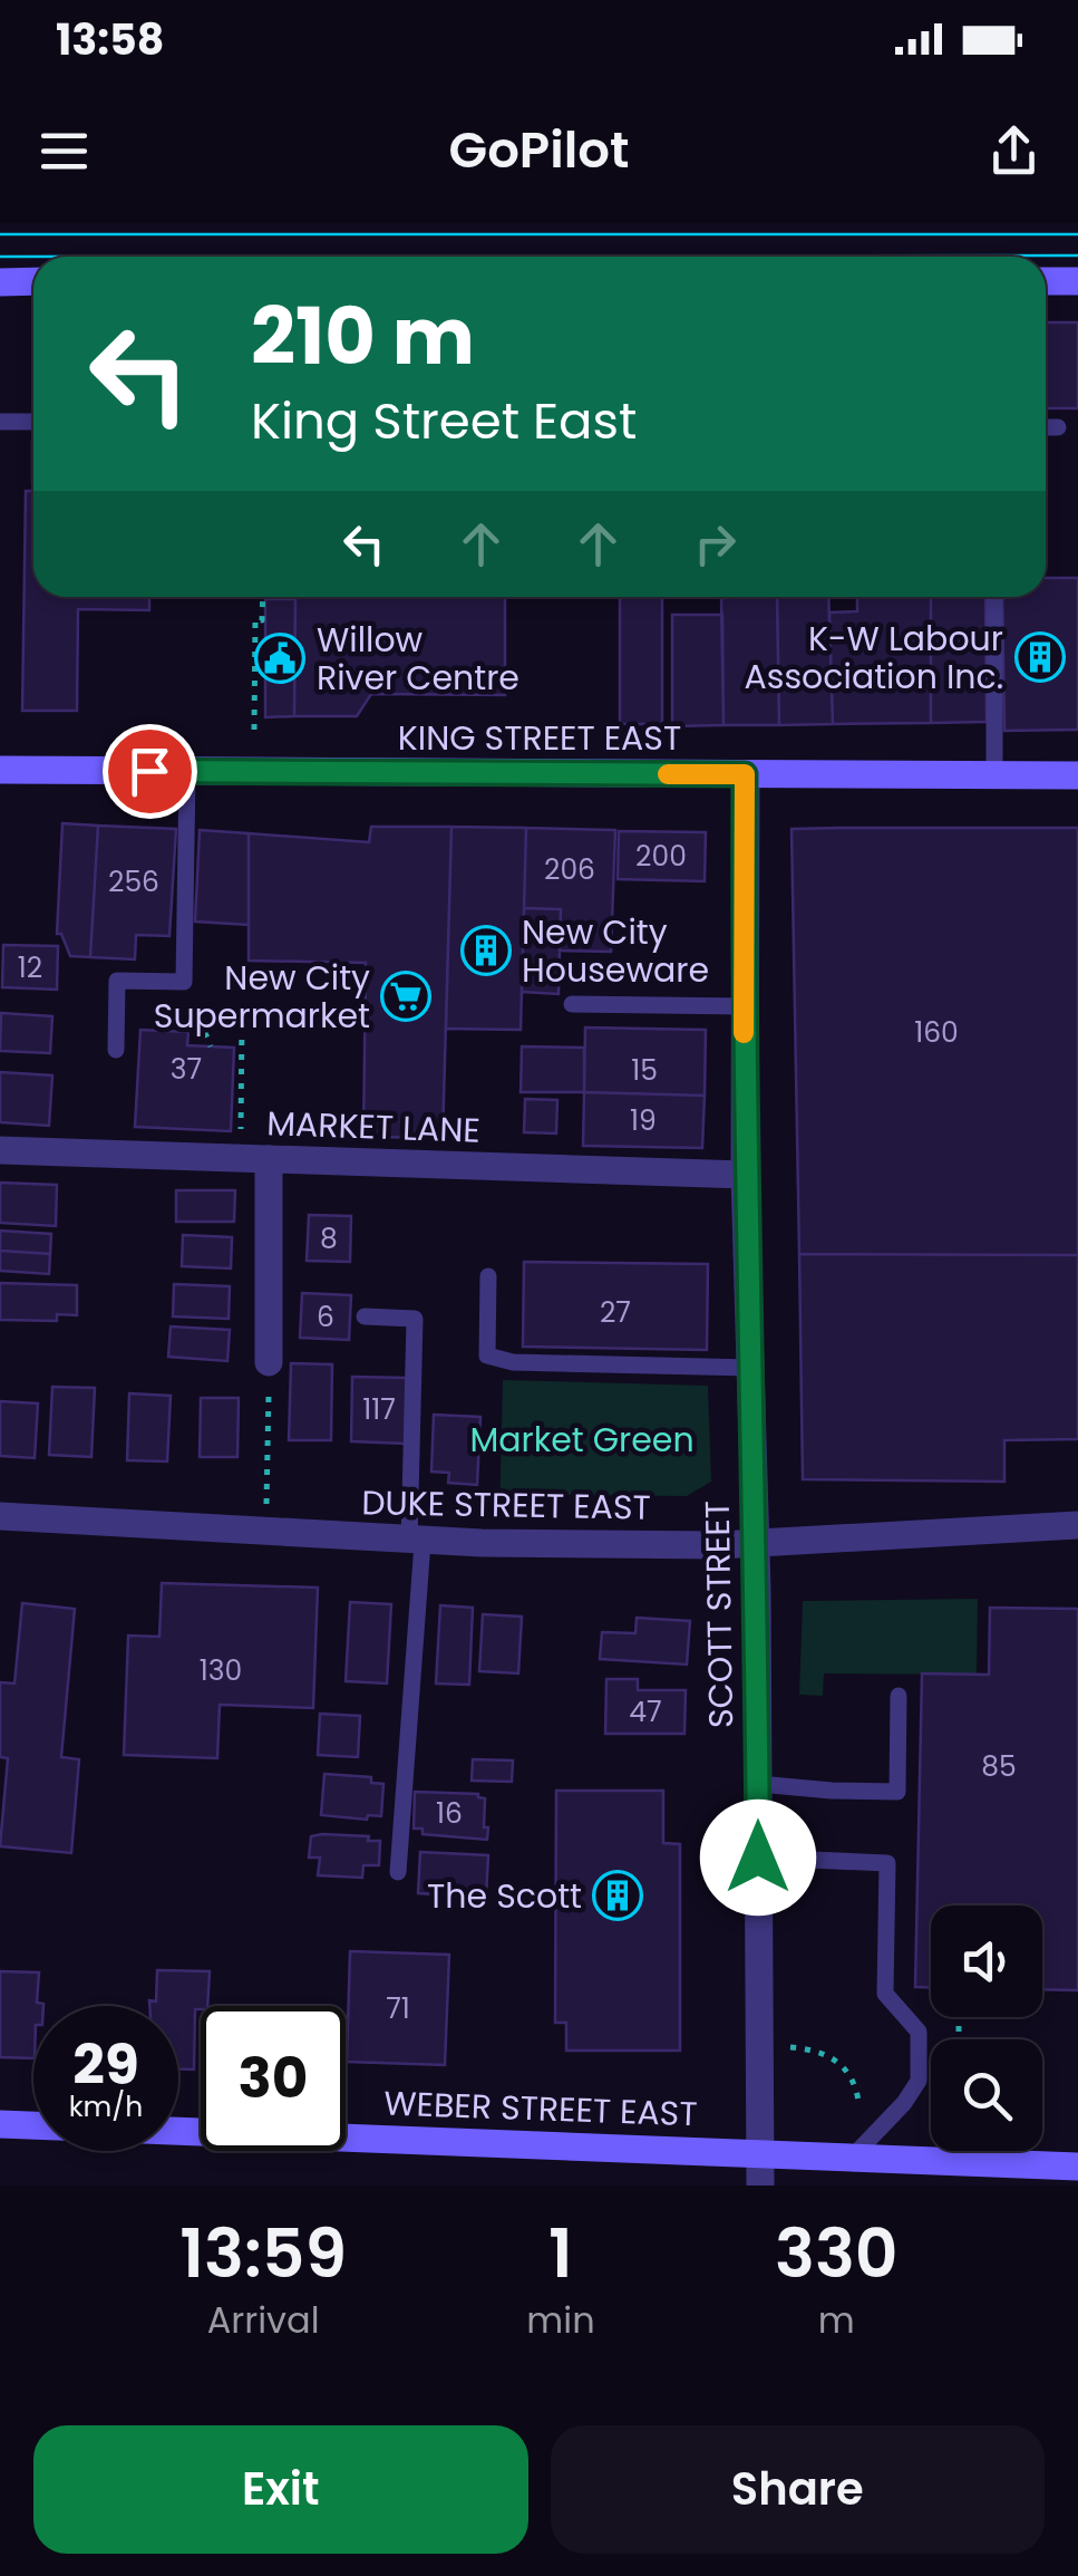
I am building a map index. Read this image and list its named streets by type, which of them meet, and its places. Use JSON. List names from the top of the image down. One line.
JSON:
{"streets":{"main road":["KING STREET EAST","WEBER STREET EAST"],"street":["MARKET LANE","DUKE STREET EAST","SCOTT STREET"]},"crossings":[["KING STREET EAST","SCOTT STREET"],["MARKET LANE","SCOTT STREET"],["DUKE STREET EAST","SCOTT STREET"],["SCOTT STREET","WEBER STREET EAST"]],"parks":["Market Green"],"places":{"building":["K-W Labour Association Inc.","New City Houseware","The Scott"],"public building":["Willow River Centre"],"supermarket":["New City Supermarket"]},"house_numbers":["200","206","256","12","160","37","15","19","8","27","6","117","130","47","85","16","71"],"page":{"status":"13:58","header":"GoPilot","turn":["210 m","King Street East"],"speed":"29 km/h","limit":"30","eta":["13:59","Arrival","1","min","330","m"],"buttons":["Exit","Share"]}}
